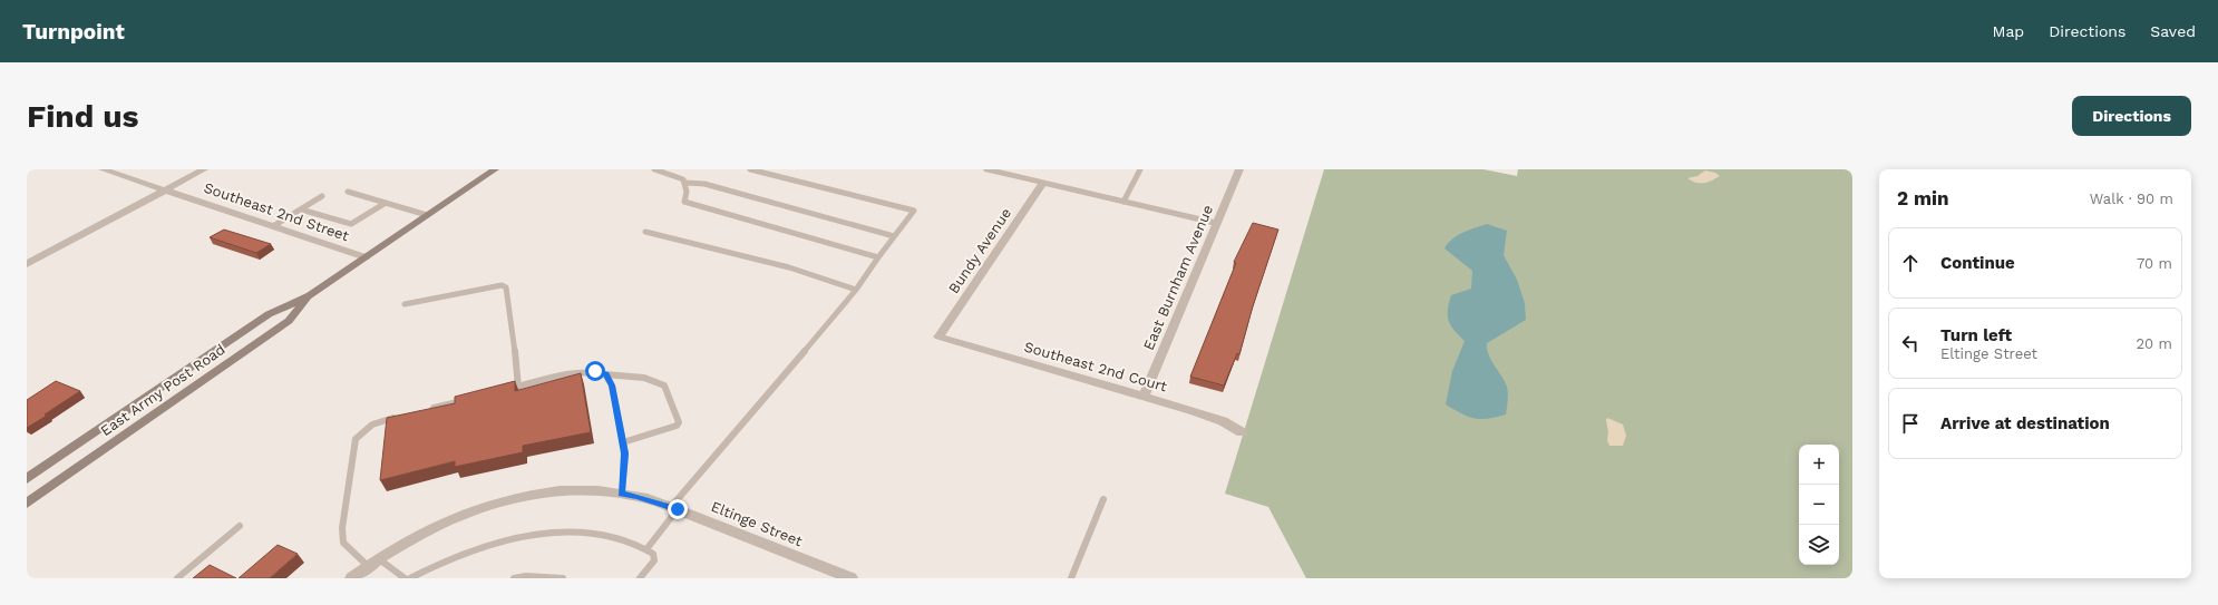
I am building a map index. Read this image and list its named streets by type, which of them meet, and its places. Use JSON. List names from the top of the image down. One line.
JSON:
{"streets":{"main road":["East Army Post Road"],"street":["Southeast 2nd Street","Bundy Avenue","East Burnham Avenue","Southeast 2nd Court","Eltinge Street"]},"crossings":[["Southeast 2nd Street","East Army Post Road"],["Bundy Avenue","Southeast 2nd Court"],["East Burnham Avenue","Southeast 2nd Court"]],"page":{"header":"Turnpoint","nav":["Map","Directions","Saved"],"buttons":"Directions","title":"Find us","heading":["2 min","Walk · 90 m"],"list":[["Continue","70 m"],["Turn left","Eltinge Street","20 m"],"Arrive at destination"],"map_buttons":["+","−"]}}
